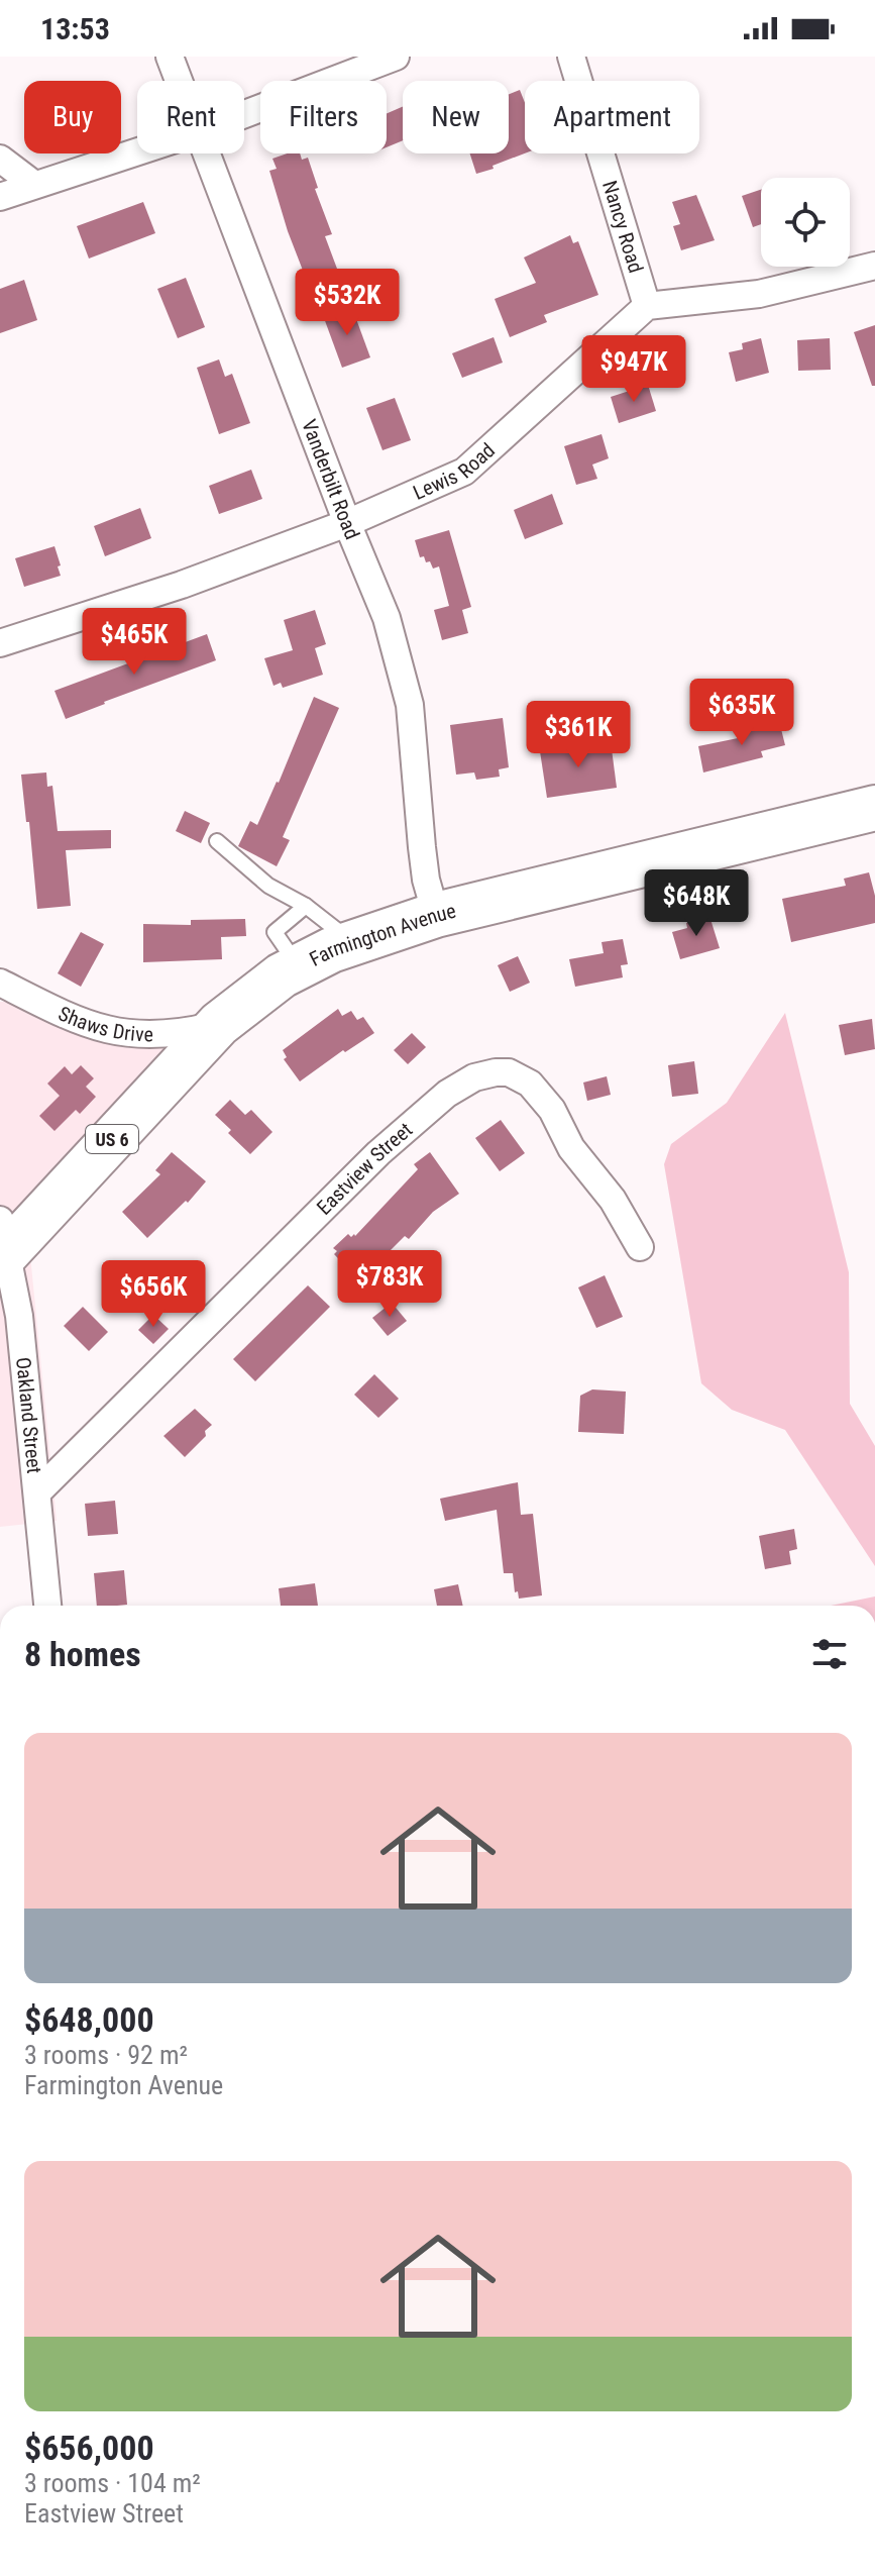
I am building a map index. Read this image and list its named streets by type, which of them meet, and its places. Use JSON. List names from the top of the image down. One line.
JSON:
{"streets":{"highway":["Farmington Avenue","US 6"],"street":["Nancy Road","Lewis Road","Vanderbilt Road","Shaws Drive","Eastview Street","Oakland Street"]},"crossings":[["Nancy Road","Lewis Road"],["Lewis Road","Vanderbilt Road"],["Vanderbilt Road","Farmington Avenue"],["Farmington Avenue","Shaws Drive"],["Farmington Avenue","Oakland Street"],["Eastview Street","Oakland Street"]],"page":{"status":"13:53","chip":["Buy","Rent","Filters","New","Apartment"],"price":["$532K","$947K","$465K","$635K","$361K","$648K","$783K","$656K"],"heading":"8 homes","list":[{"name":"$648,000","note":"3 rooms · 92 m² · Farmington Avenue"},{"name":"$656,000","note":"3 rooms · 104 m² · Eastview Street"}]}}
